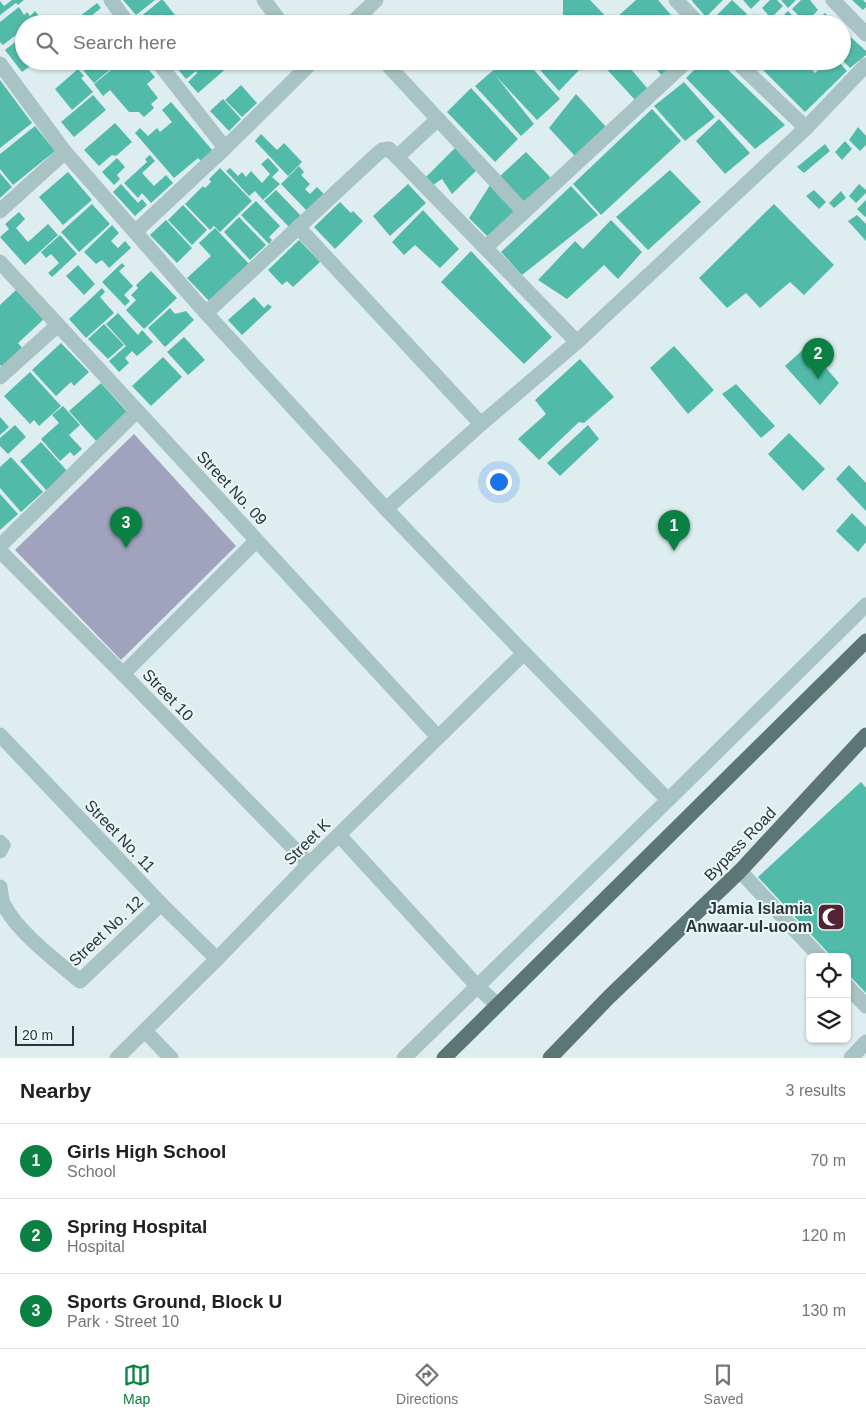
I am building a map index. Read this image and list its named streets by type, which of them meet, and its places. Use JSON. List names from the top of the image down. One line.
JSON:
{"streets":{"main road":["Bypass Road"],"street":["Street No. 09","Street 10","Street No. 11","Street K","Street No. 12"]},"crossings":[["Street No. 09","Street K"],["Street 10","Street K"],["Street No. 11","Street K"],["Street No. 11","Street No. 12"]],"places":{"mosque":["Jamia Islamia Anwaar-ul-uoom"]},"scale_bar":"20 m","page":{"search":"Search here","pins":["2","3","1"],"scale":"20 m","heading":["Nearby","3 results"],"list":[{"mark":"1","name":"Girls High School","note":"School","value":"70 m"},{"mark":"2","name":"Spring Hospital","note":"Hospital","value":"120 m"},{"mark":"3","name":"Sports Ground, Block U","note":"Park · Street 10","value":"130 m"}],"nav":["Map","Directions","Saved"]}}
